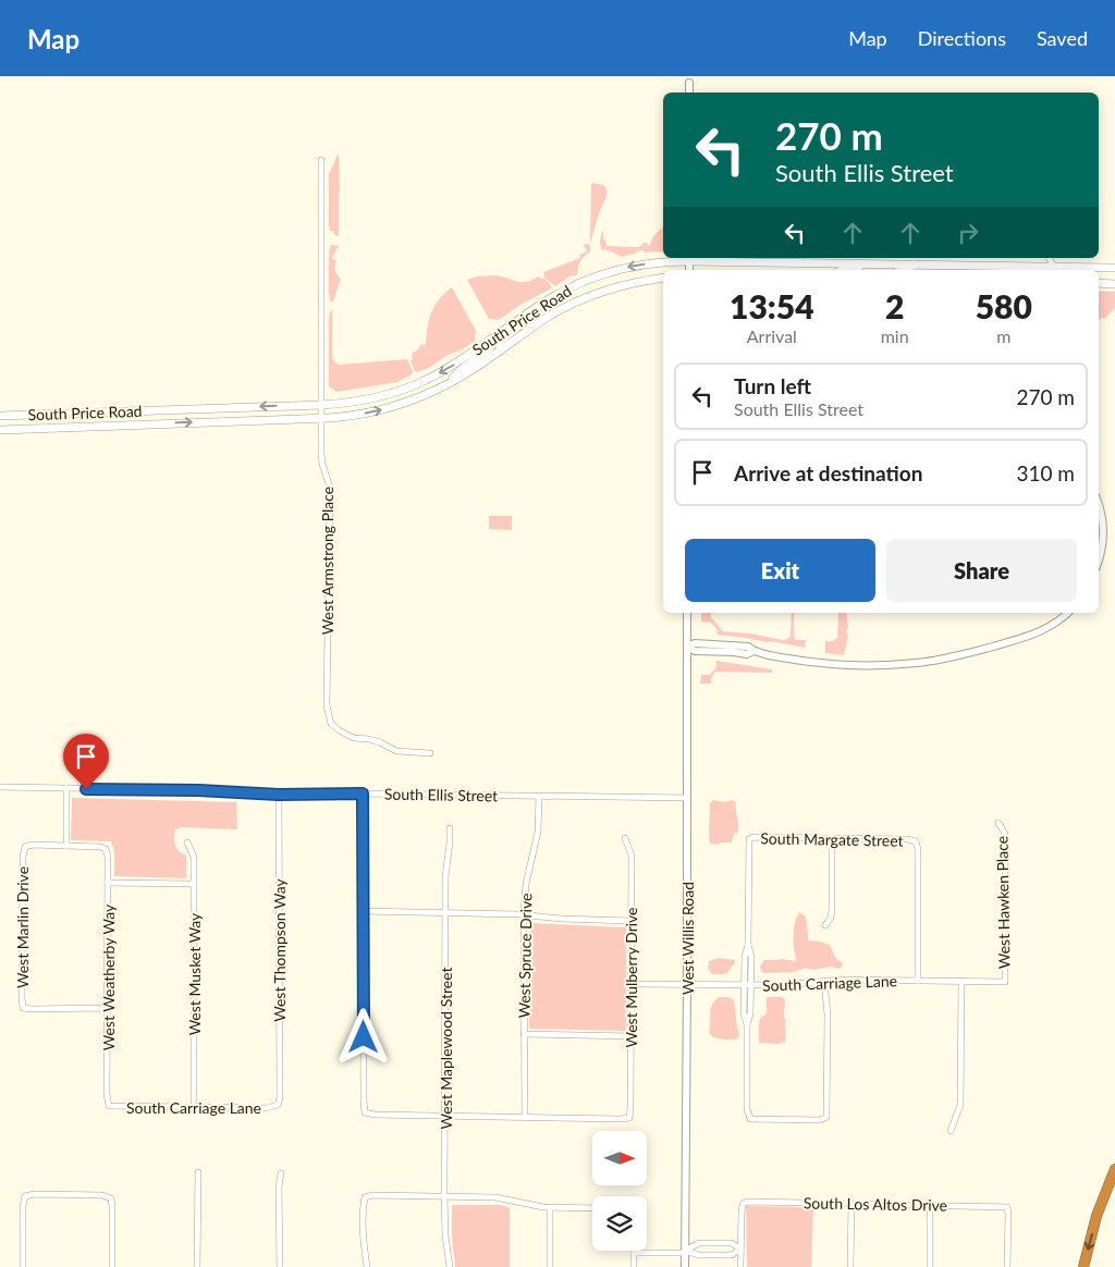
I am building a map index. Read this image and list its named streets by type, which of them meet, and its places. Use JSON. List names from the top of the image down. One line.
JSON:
{"streets":{"main road":["South Price Road"],"street":["West Armstrong Place","South Ellis Street","South Margate Street","West Hawken Place","West Marlin Drive","West Willis Road","West Thompson Way","West Spruce Drive","West Musket Way","West Weatherby Way","West Mulberry Drive","South Carriage Lane","West Maplewood Street","South Los Altos Drive"]},"crossings":[["South Price Road","West Armstrong Place"],["South Ellis Street","West Willis Road"],["South Ellis Street","West Thompson Way"],["South Ellis Street","West Spruce Drive"],["South Margate Street","South Carriage Lane"],["West Hawken Place","South Carriage Lane"],["West Marlin Drive","West Weatherby Way"],["West Willis Road","South Carriage Lane"],["West Thompson Way","South Carriage Lane"],["West Spruce Drive","West Mulberry Drive"],["West Musket Way","South Carriage Lane"],["West Weatherby Way","South Carriage Lane"],["West Mulberry Drive","South Carriage Lane"]],"north":"right","page":{"header":"Map","nav":["Map","Directions","Saved"],"turn":["270 m","South Ellis Street"],"eta":["13:54","Arrival","2","min","580","m"],"list":[{"name":"Turn left","note":"South Ellis Street","value":"270 m"},{"name":"Arrive at destination","value":"310 m"}],"buttons":["Exit","Share"]}}
